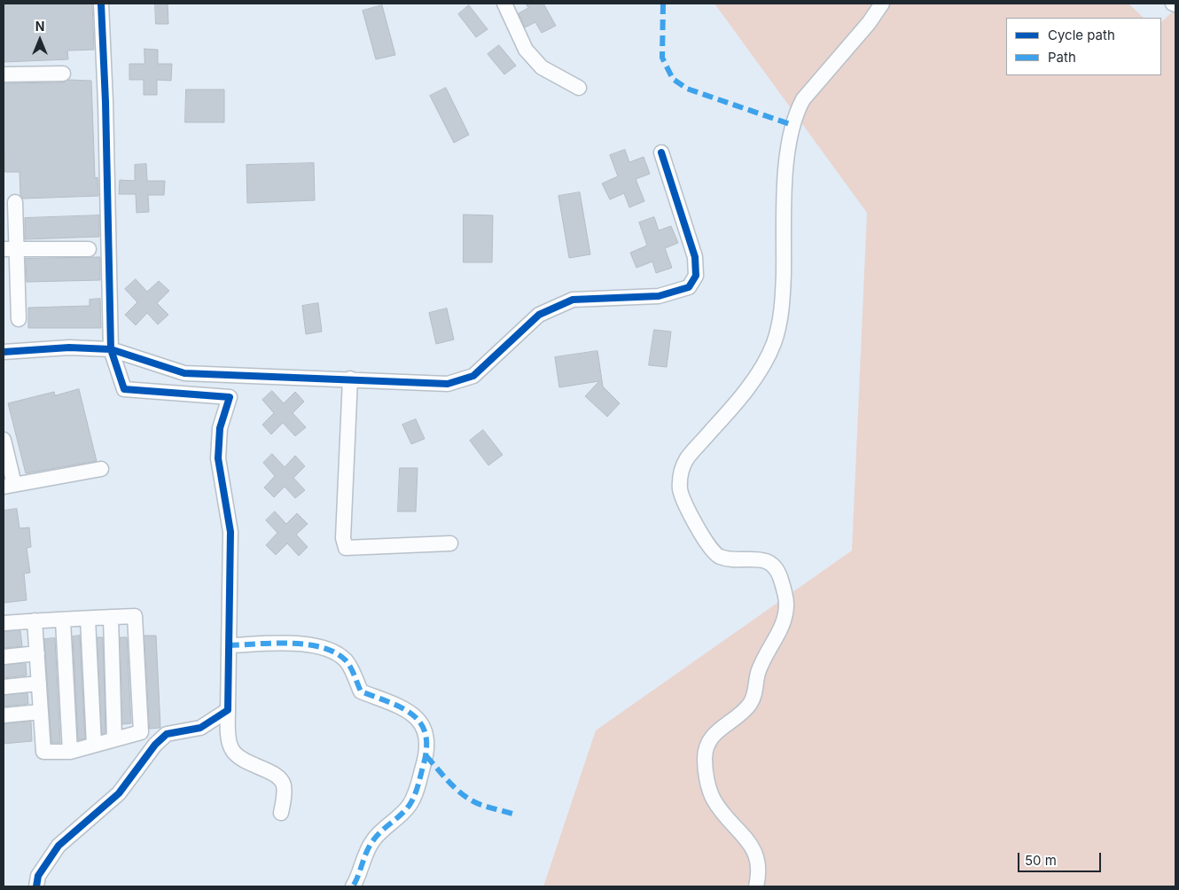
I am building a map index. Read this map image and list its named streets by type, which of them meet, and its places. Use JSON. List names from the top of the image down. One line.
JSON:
{"legend":["Cycle path","Path"],"scale_bar":"50 m","north":"top"}
